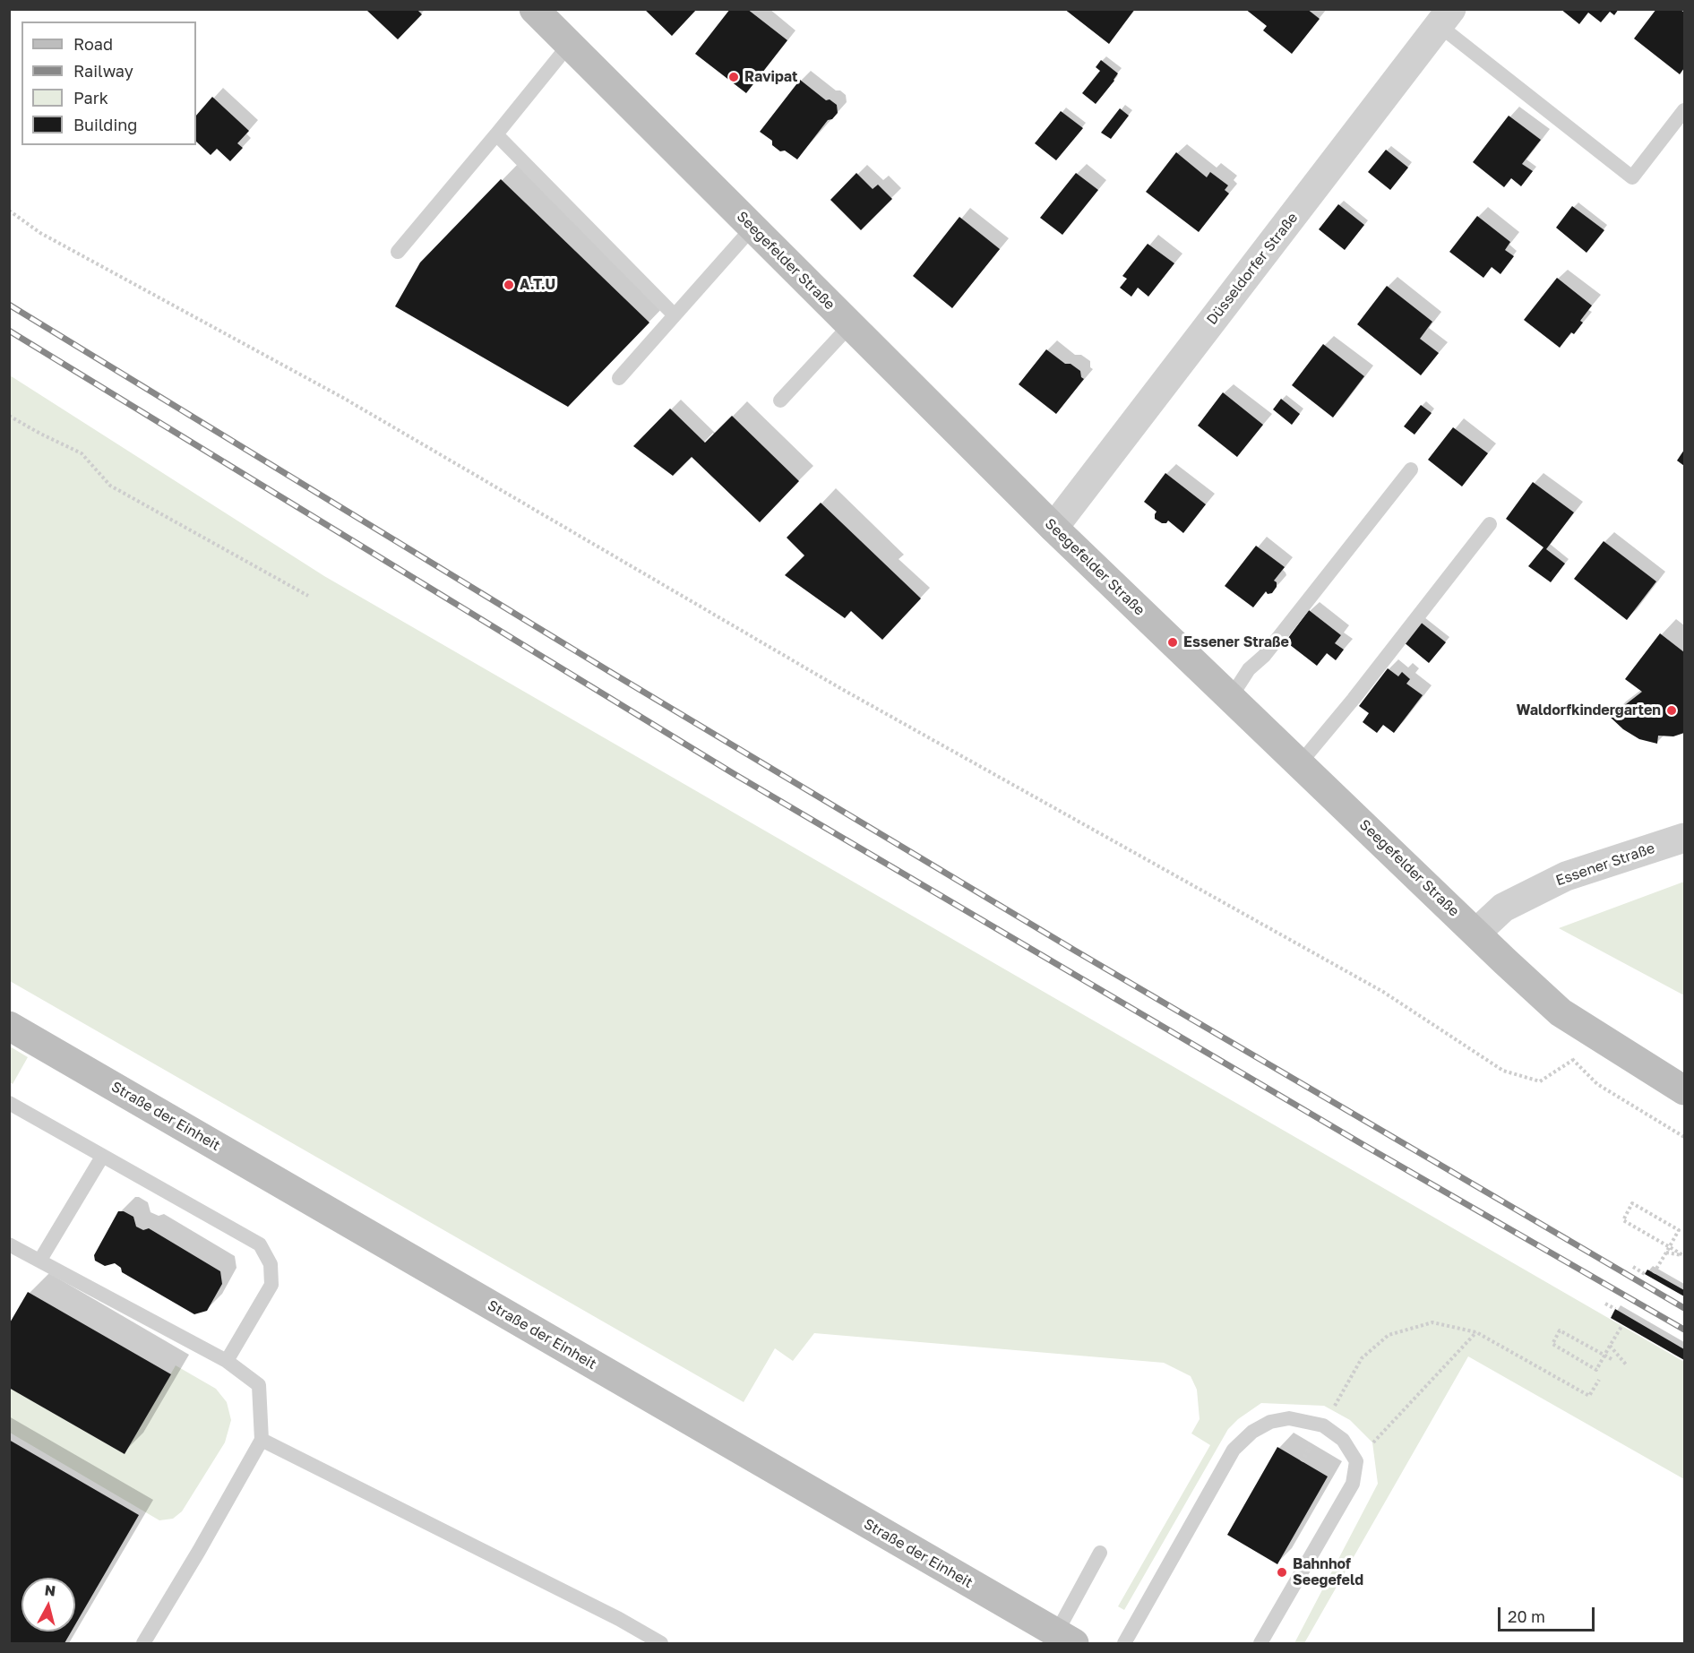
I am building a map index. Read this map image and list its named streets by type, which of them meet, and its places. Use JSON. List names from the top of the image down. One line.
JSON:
{"streets":{"street":["Seegefelder Straße","Düsseldorfer Straße","Essener Straße","Straße der Einheit"]},"crossings":[["Seegefelder Straße","Düsseldorfer Straße"],["Seegefelder Straße","Essener Straße"]],"places":["Ravipat","A.T.U","Essener Straße","Waldorfkindergarten","Bahnhof Seegefeld"],"legend":["Road","Railway","Park","Building"],"scale_bar":"20 m","north":"top"}
